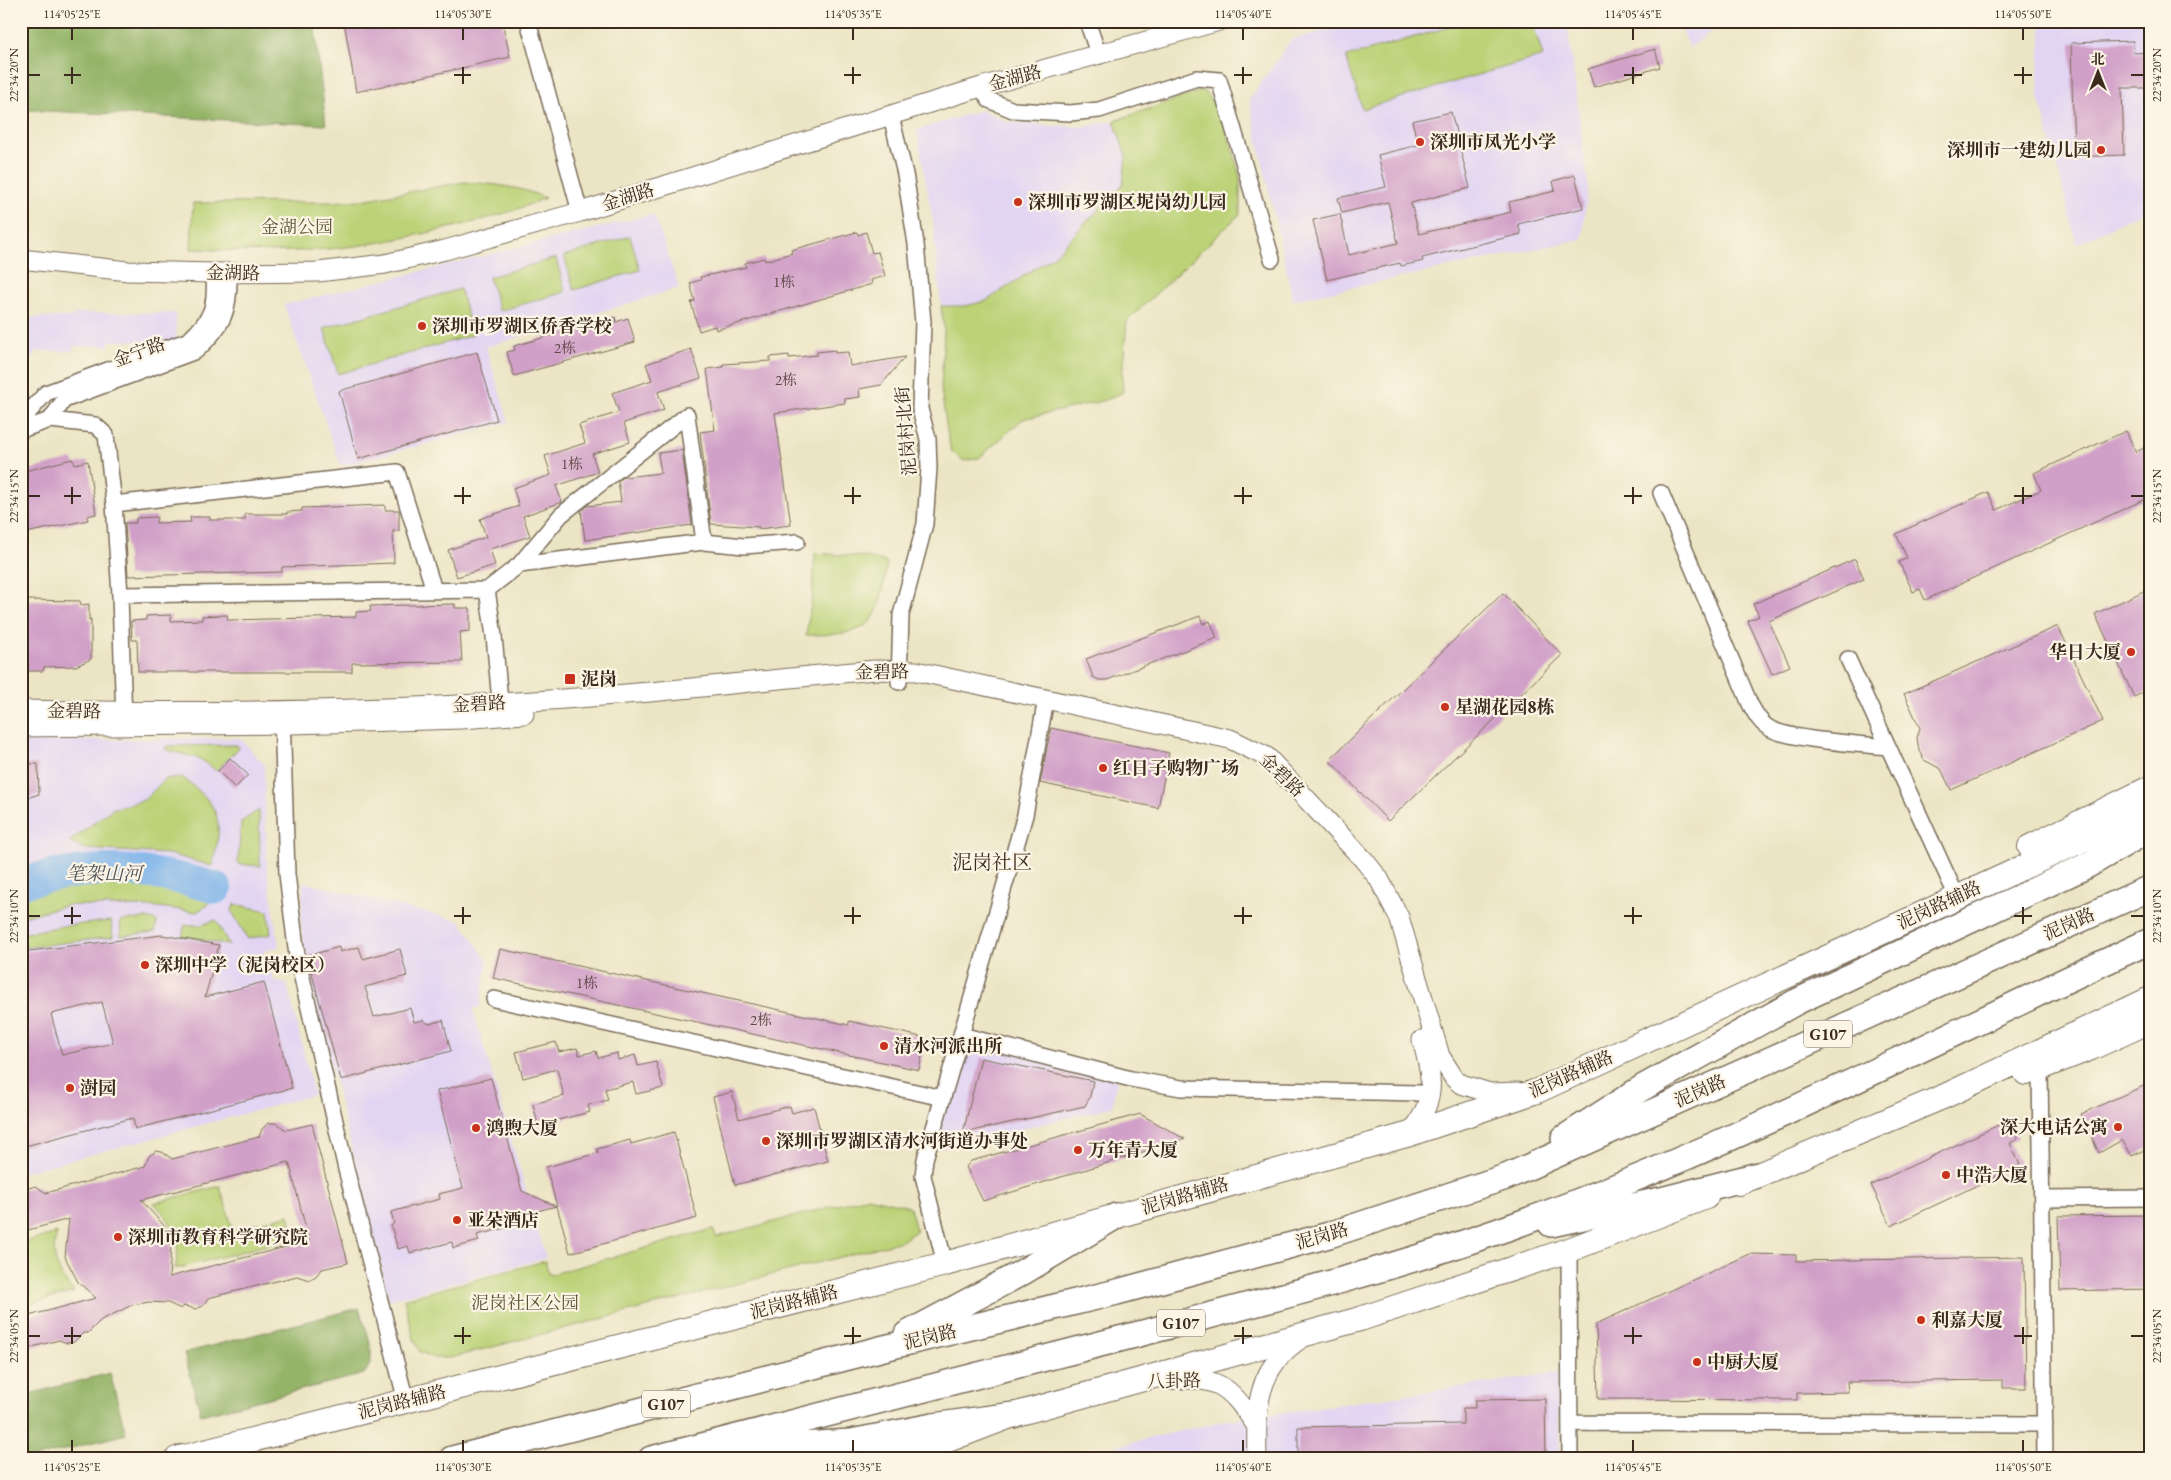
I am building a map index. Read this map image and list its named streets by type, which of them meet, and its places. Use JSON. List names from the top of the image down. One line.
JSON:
{"streets":{"highway":["泥岗路","G107"],"main road":["泥岗路辅路"],"street":["金湖路","金宁路","泥岗村北街","金碧路","八卦路"]},"crossings":[["金湖路","金宁路"],["金湖路","泥岗村北街"],["泥岗村北街","金碧路"],["金碧路","泥岗路辅路"]],"districts":["泥岗社区"],"water":["笔架山河"],"parks":["金湖公园","泥岗社区公园"],"places":{"other":["深圳市凤光小学","深圳市一建幼儿园","深圳市罗湖区坭岗幼儿园","深圳市罗湖区侨香学校","华日大厦","星湖花园8栋","红日子购物广场","深圳中学（泥岗校区）","清水河派出所","澍园","深大电话公寓","鸿煦大厦","深圳市罗湖区清水河街道办事处","万年青大厦","中浩大厦","亚朵酒店","深圳市教育科学研究院","利嘉大厦","中厨大厦"],"transit":["泥岗"]},"house_numbers":["1栋","2栋","2栋","1栋","1栋","2栋"],"north":"top","coordinates":["114°05'25\"E","114°05'30\"E","114°05'35\"E","114°05'40\"E","114°05'45\"E","114°05'50\"E","22°34'20\"N","22°34'15\"N","22°34'10\"N","22°34'05\"N"]}
